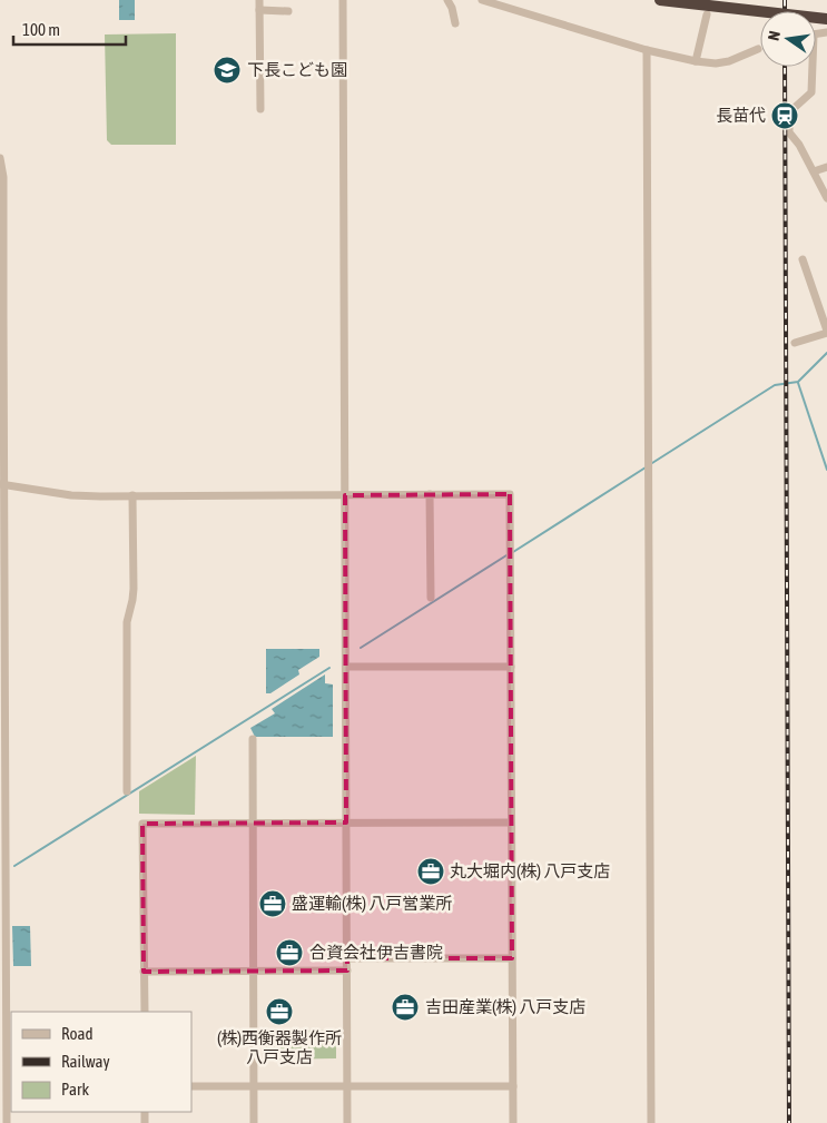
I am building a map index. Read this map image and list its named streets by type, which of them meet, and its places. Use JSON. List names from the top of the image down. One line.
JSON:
{"places":{"school or university":["下長こども園"],"station":["長苗代"],"office":["丸大堀内(株) 八戸支店","盛運輸(株) 八戸営業所","合資会社伊吉書院","吉田産業(株) 八戸支店","(株)西衡器製作所 八戸支店"]},"legend":["Road","Railway","Park"],"scale_bar":"100 m","north":"left"}
